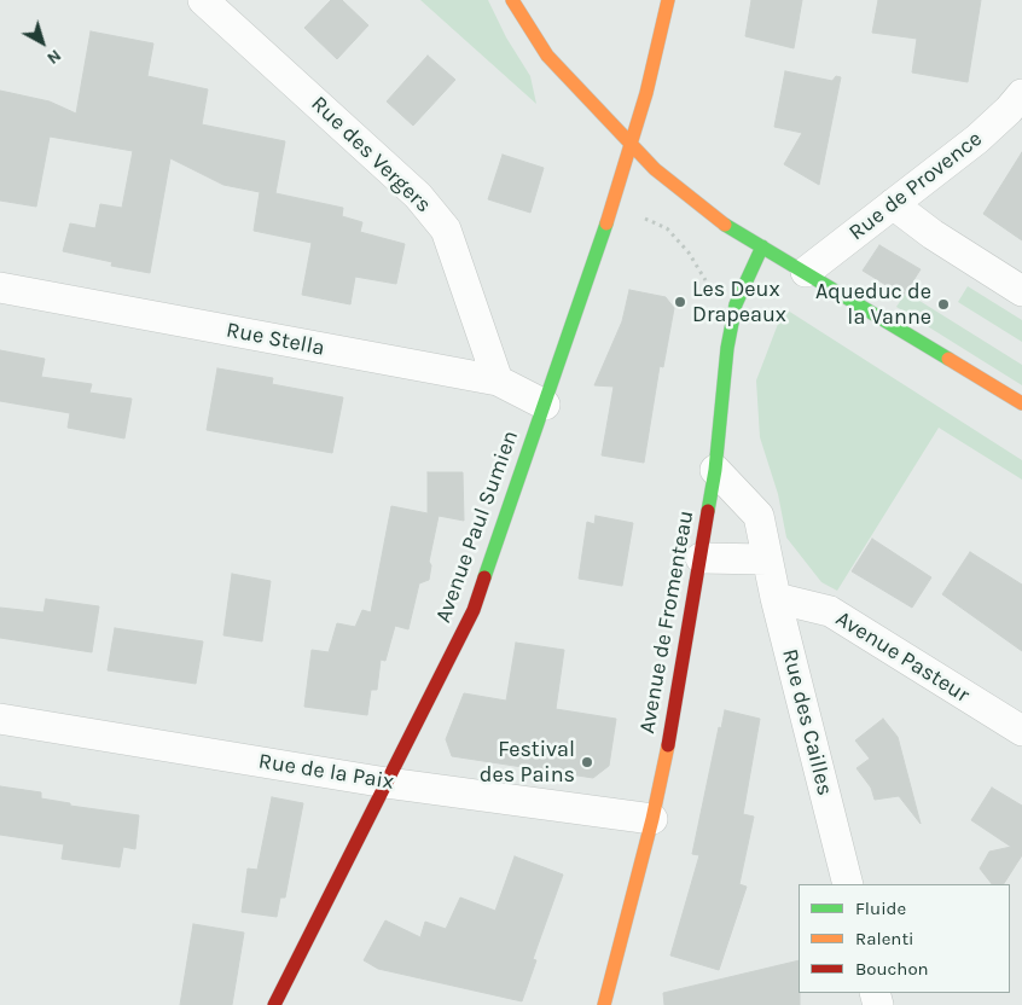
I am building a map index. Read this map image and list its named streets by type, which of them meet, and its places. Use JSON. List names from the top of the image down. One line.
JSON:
{"streets":{"street":["Rue des Vergers","Rue de Provence","Rue Stella","Avenue Paul Sumien","Avenue de Fromenteau","Avenue Pasteur","Rue des Cailles","Rue de la Paix"]},"crossings":[["Rue des Vergers","Rue Stella"],["Rue Stella","Avenue Paul Sumien"],["Avenue Paul Sumien","Rue de la Paix"],["Avenue de Fromenteau","Rue des Cailles"],["Avenue de Fromenteau","Rue de la Paix"],["Avenue Pasteur","Rue des Cailles"]],"places":["Les Deux Drapeaux","Aqueduc de la Vanne","Festival des Pains"],"legend":["Fluide","Ralenti","Bouchon"],"north":"bottom right"}
